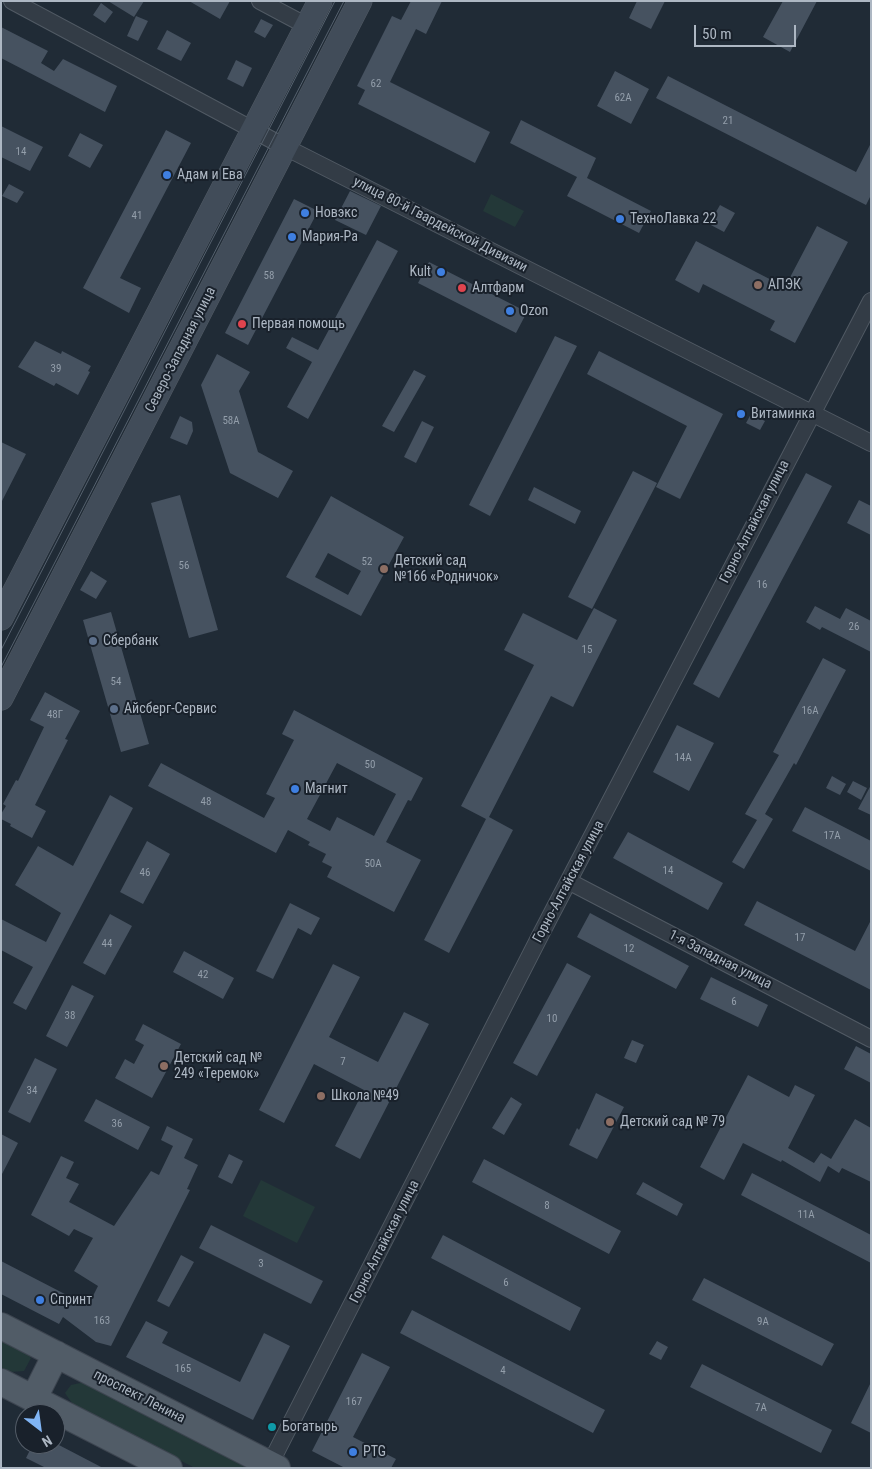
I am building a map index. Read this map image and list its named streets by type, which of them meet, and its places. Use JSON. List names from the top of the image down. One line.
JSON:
{"streets":{"main road":["Северо-Западная улица","проспект Ленина"],"street":["улица 80-й Гвардейской Дивизии","Горно-Алтайская улица","1-я Западная улица"]},"crossings":[["улица 80-й Гвардейской Дивизии","Северо-Западная улица"],["улица 80-й Гвардейской Дивизии","Горно-Алтайская улица"],["Горно-Алтайская улица","1-я Западная улица"],["Горно-Алтайская улица","проспект Ленина"]],"places":["Адам и Ева","Новэкс","ТехноЛавка 22","Мария-Ра","Kult","АПЭК","Алтфарм","Ozon","Первая помощь","Витаминка","Детский сад №166 «Родничок»","Сбербанк","Айсберг-Сервис","Магнит","Детский сад № 249 «Теремок»","Школа №49","Детский сад № 79","Спринт","Богатырь","PTG"],"house_numbers":["62","62А","21","14","41","58","39","58А","52","56","16","26","15","54","16А","48Г","14А","50","48","17А","50А","14","46","17","44","12","42","6","38","10","7","34","36","8","11А","3","6","163","9А","165","4","167","7А"],"scale_bar":"50 m","north":"bottom right"}
